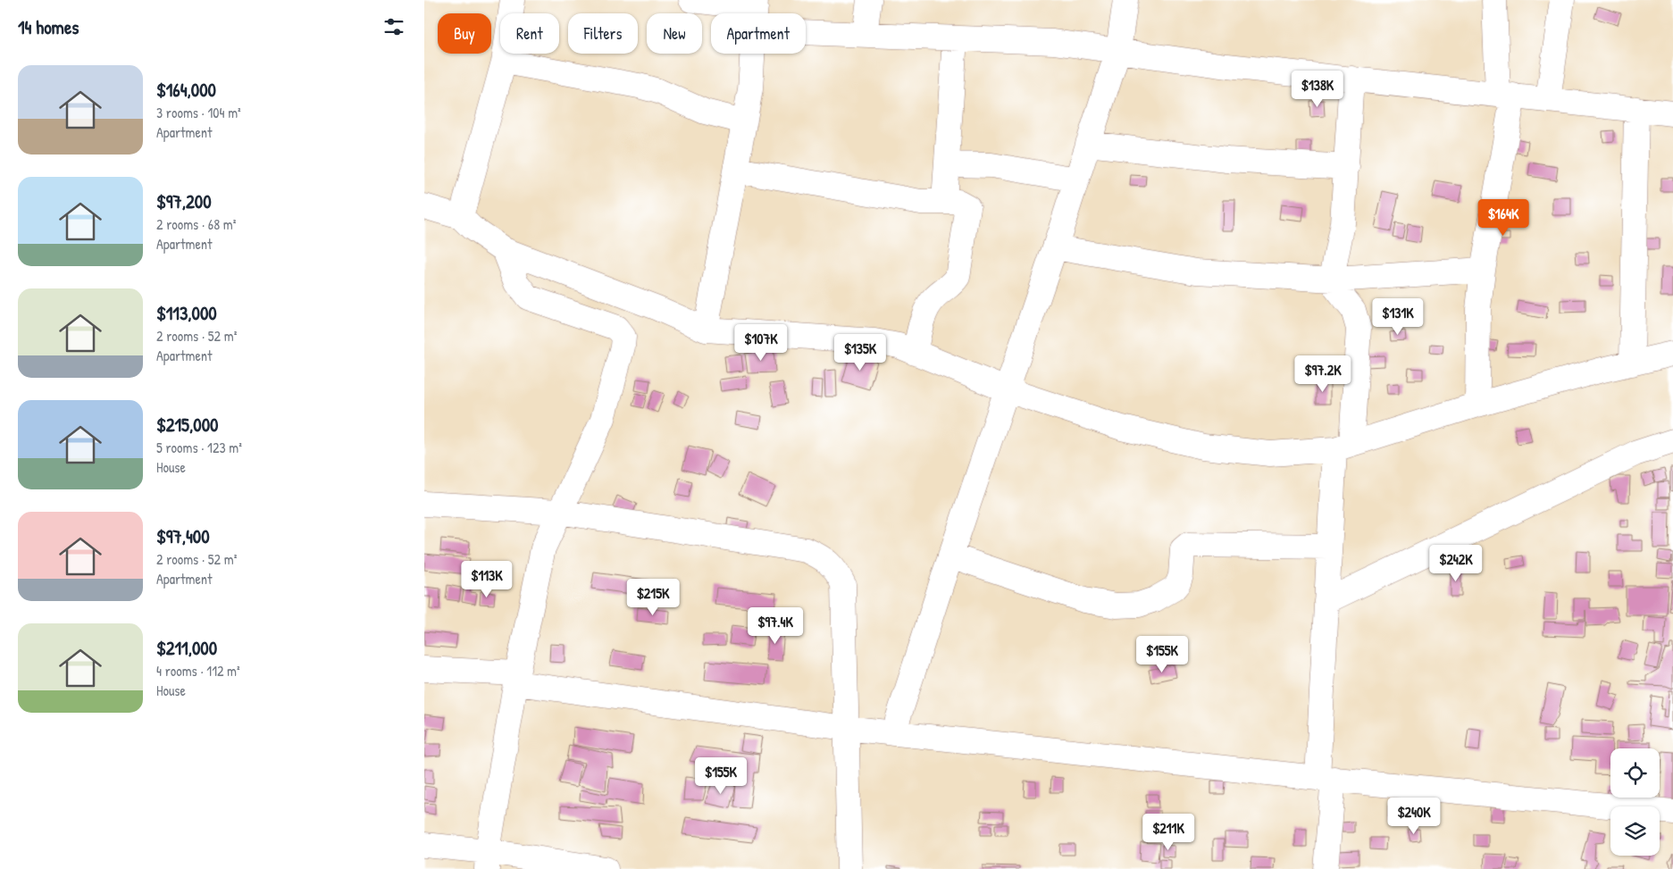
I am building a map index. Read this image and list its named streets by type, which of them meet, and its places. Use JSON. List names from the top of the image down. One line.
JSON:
{"page":{"heading":"14 homes","chip":["Buy","Rent","Filters","New","Apartment"],"list":[{"name":"$164,000","note":"3 rooms · 104 m² · Apartment"},{"name":"$97,200","note":"2 rooms · 68 m² · Apartment"},{"name":"$113,000","note":"2 rooms · 52 m² · Apartment"},{"name":"$215,000","note":"5 rooms · 123 m² · House"},{"name":"$97,400","note":"2 rooms · 52 m² · Apartment"},{"name":"$211,000","note":"4 rooms · 112 m² · House"}],"price":["$138K","$164K","$131K","$107K","$135K","$97.2K","$242K","$113K","$215K","$97.4K","$155K","$155K","$240K","$211K"]}}
